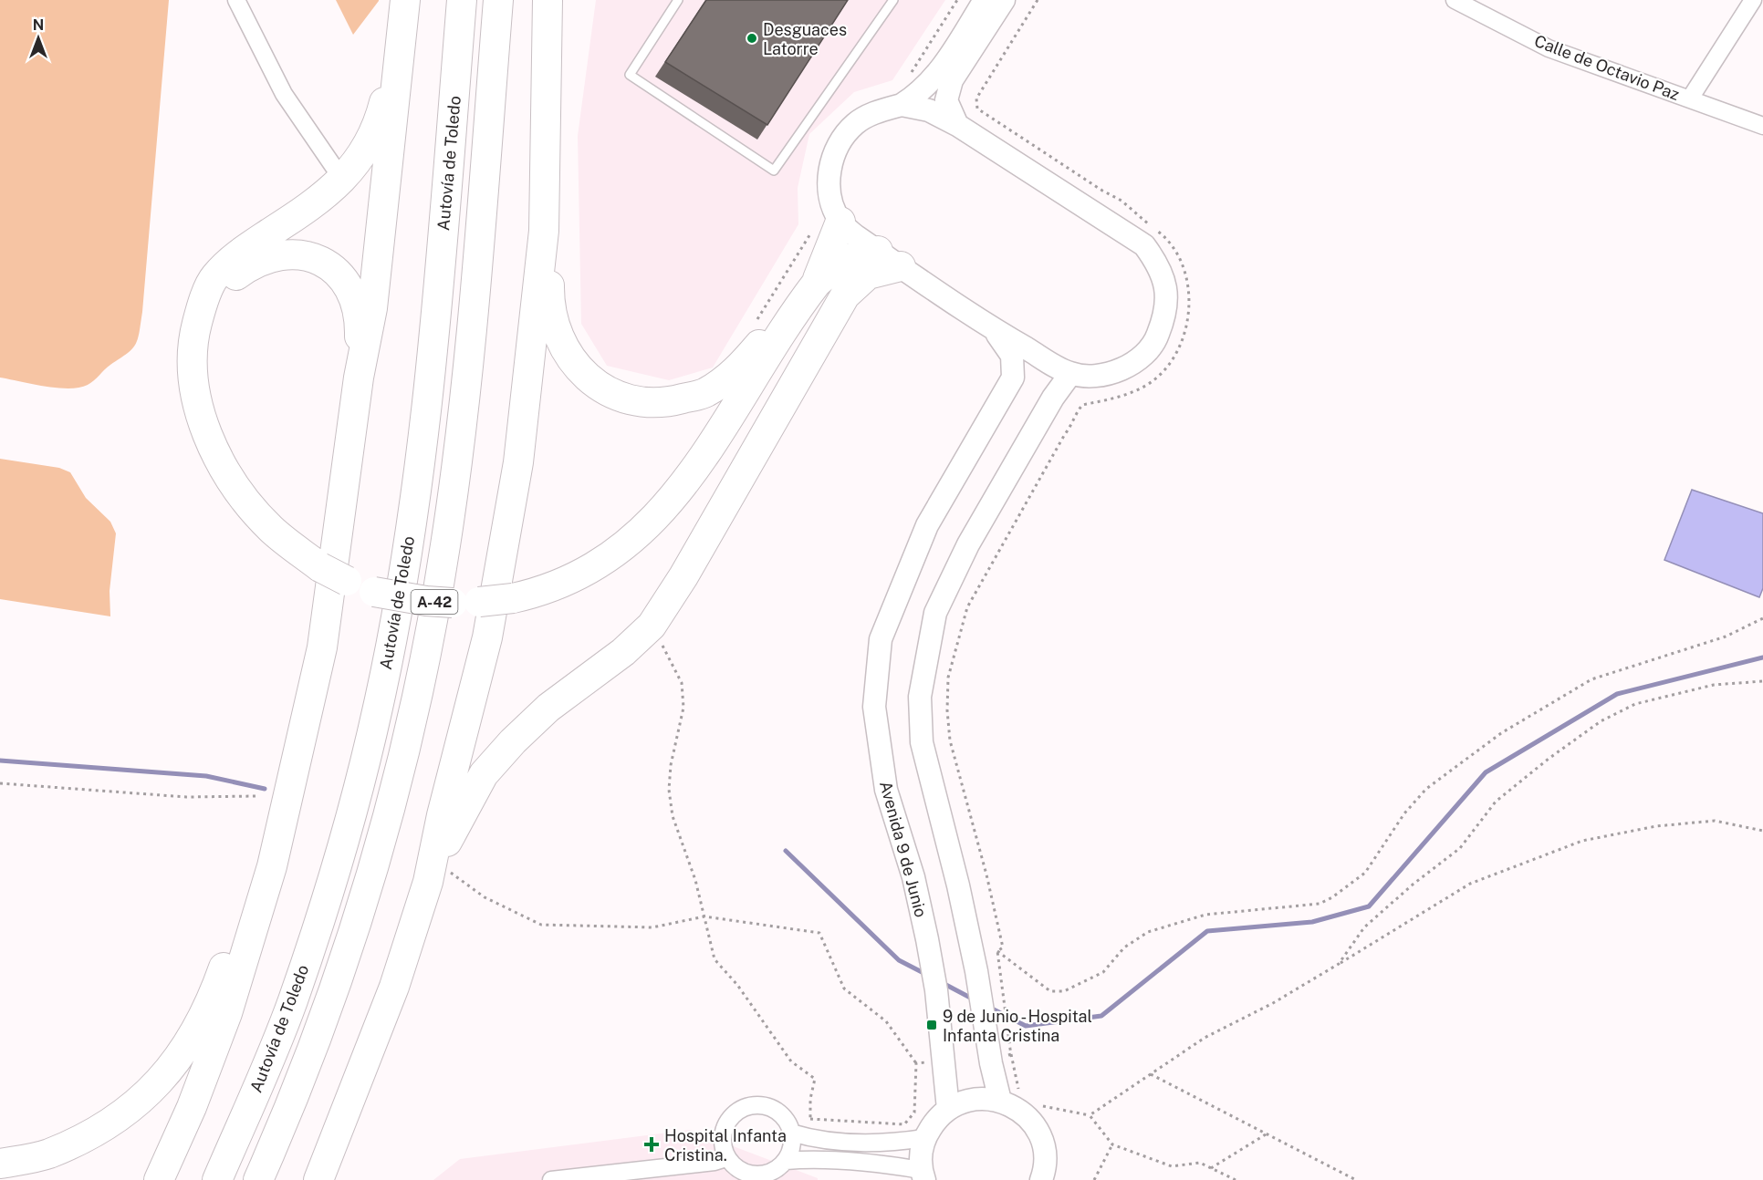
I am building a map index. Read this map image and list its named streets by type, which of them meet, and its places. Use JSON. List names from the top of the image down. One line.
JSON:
{"streets":{"highway":["Autovía de Toledo","A-42"],"main road":["Avenida 9 de Junio"],"street":["Calle de Octavio Paz"]},"places":{"other":["Desguaces Latorre"],"transit":["9 de Junio - Hospital Infanta Cristina"],"health":["Hospital Infanta Cristina."]},"north":"top"}
